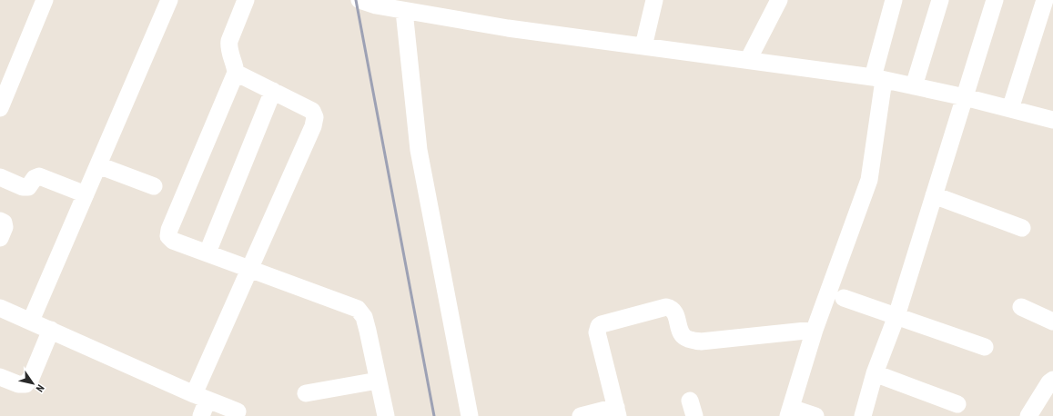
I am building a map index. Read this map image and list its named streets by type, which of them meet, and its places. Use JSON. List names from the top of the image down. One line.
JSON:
{"north":"bottom right"}
